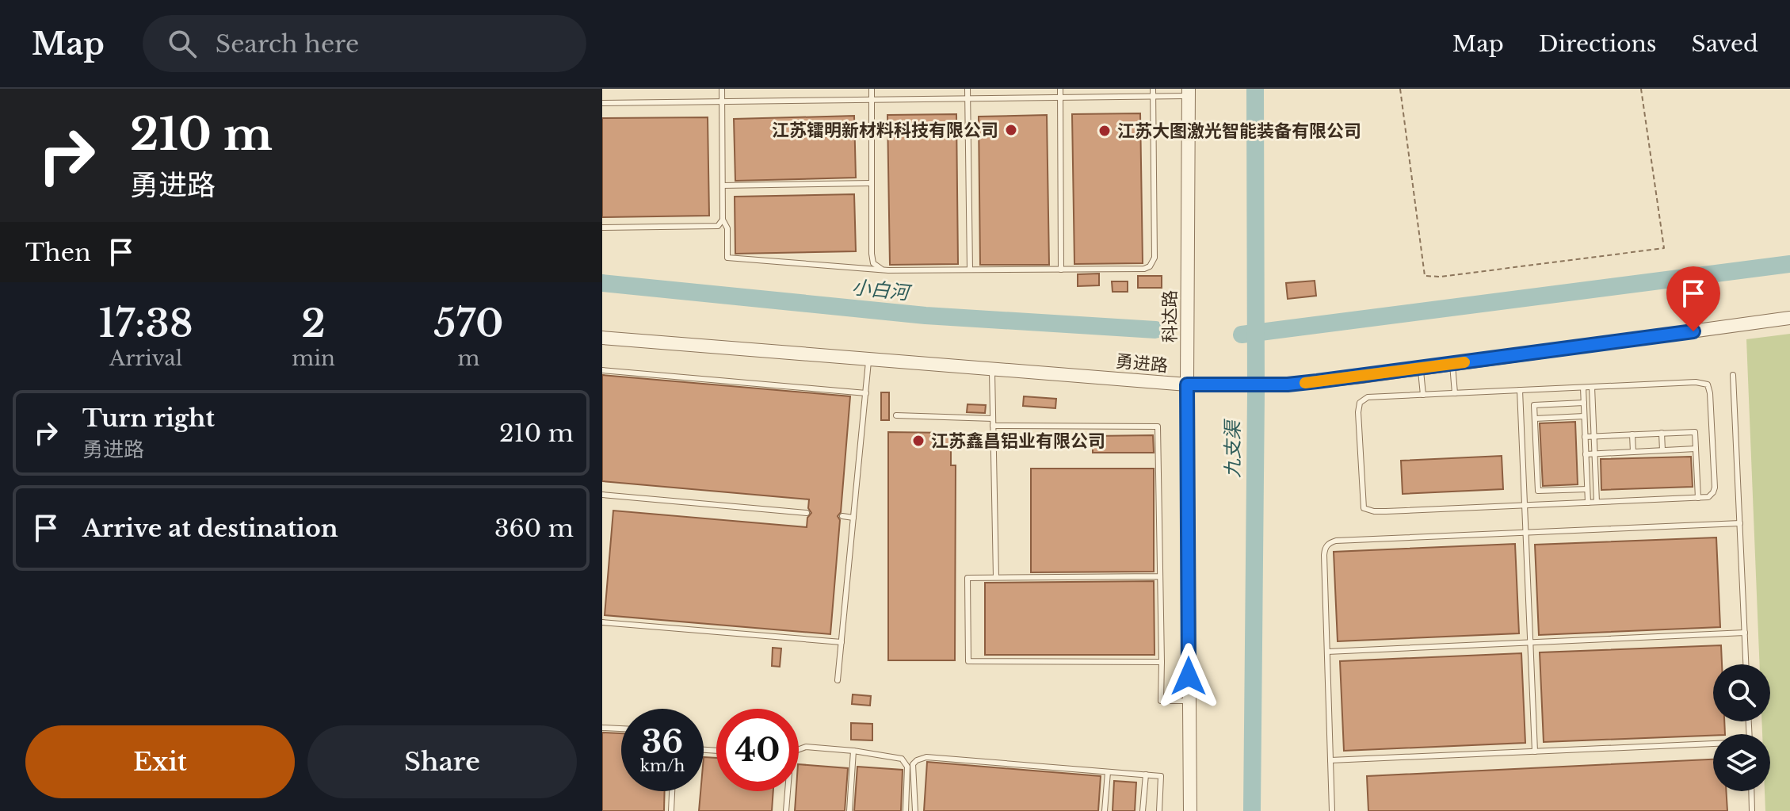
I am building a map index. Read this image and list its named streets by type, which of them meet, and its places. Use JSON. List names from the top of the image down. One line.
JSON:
{"streets":{"street":["科达路","勇进路"]},"crossings":[["科达路","勇进路"]],"water":["小白河","九支渠"],"places":["江苏镭明新材料科技有限公司","江苏大图激光智能装备有限公司","江苏鑫昌铝业有限公司"],"page":{"header":"Map","search":"Search here","nav":["Map","Directions","Saved"],"turn":["210 m","勇进路"],"then":"Then","eta":["17:38","Arrival","2","min","570","m"],"list":[{"name":"Turn right","note":"勇进路","value":"210 m"},{"name":"Arrive at destination","value":"360 m"}],"speed":"36 km/h","limit":"40","buttons":["Exit","Share"]}}
